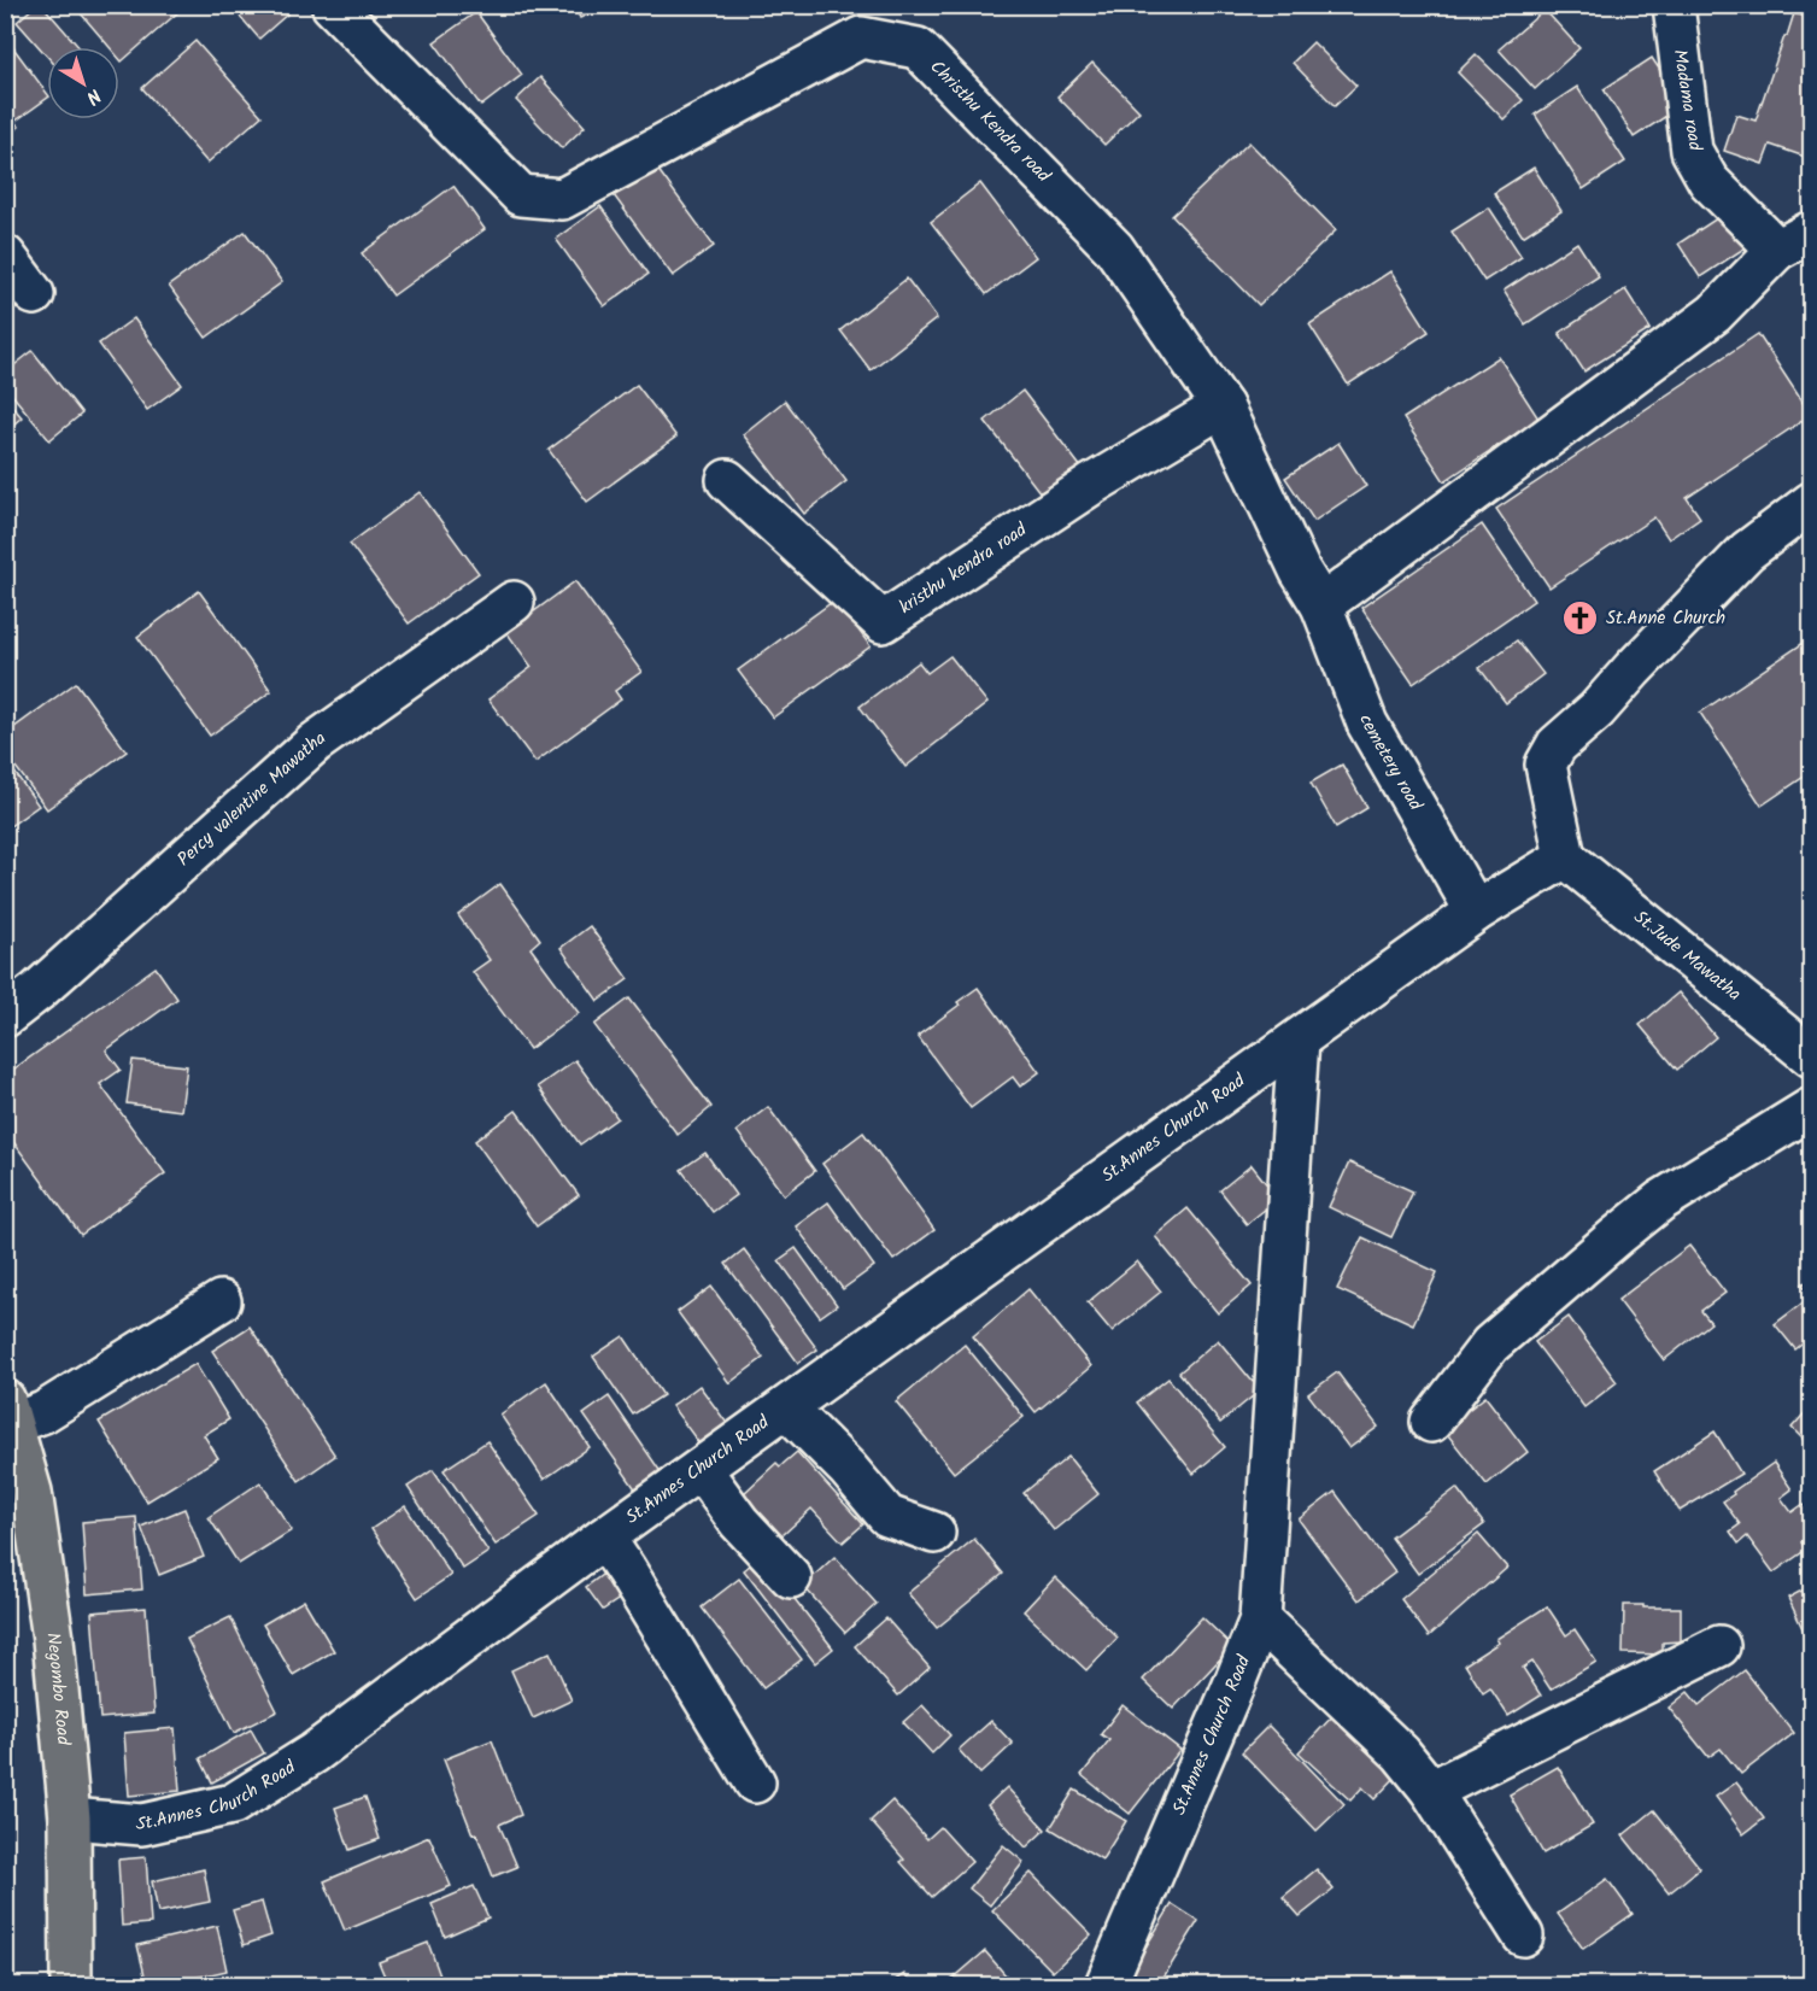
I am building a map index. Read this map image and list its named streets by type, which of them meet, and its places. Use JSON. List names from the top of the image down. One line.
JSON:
{"streets":{"highway":["Negombo Road"],"street":["Madama road","Christhu Kendra road","kristhu kendra road","cemetery road","Percy valentine Mawatha","St.Jude Mawatha","St.Annes Church Road"]},"crossings":[["Christhu Kendra road","kristhu kendra road"],["Christhu Kendra road","cemetery road"],["cemetery road","St.Annes Church Road"],["St.Jude Mawatha","St.Annes Church Road"],["St.Annes Church Road","Negombo Road"]],"places":{"church":["St.Anne Church"]},"north":"bottom right"}
